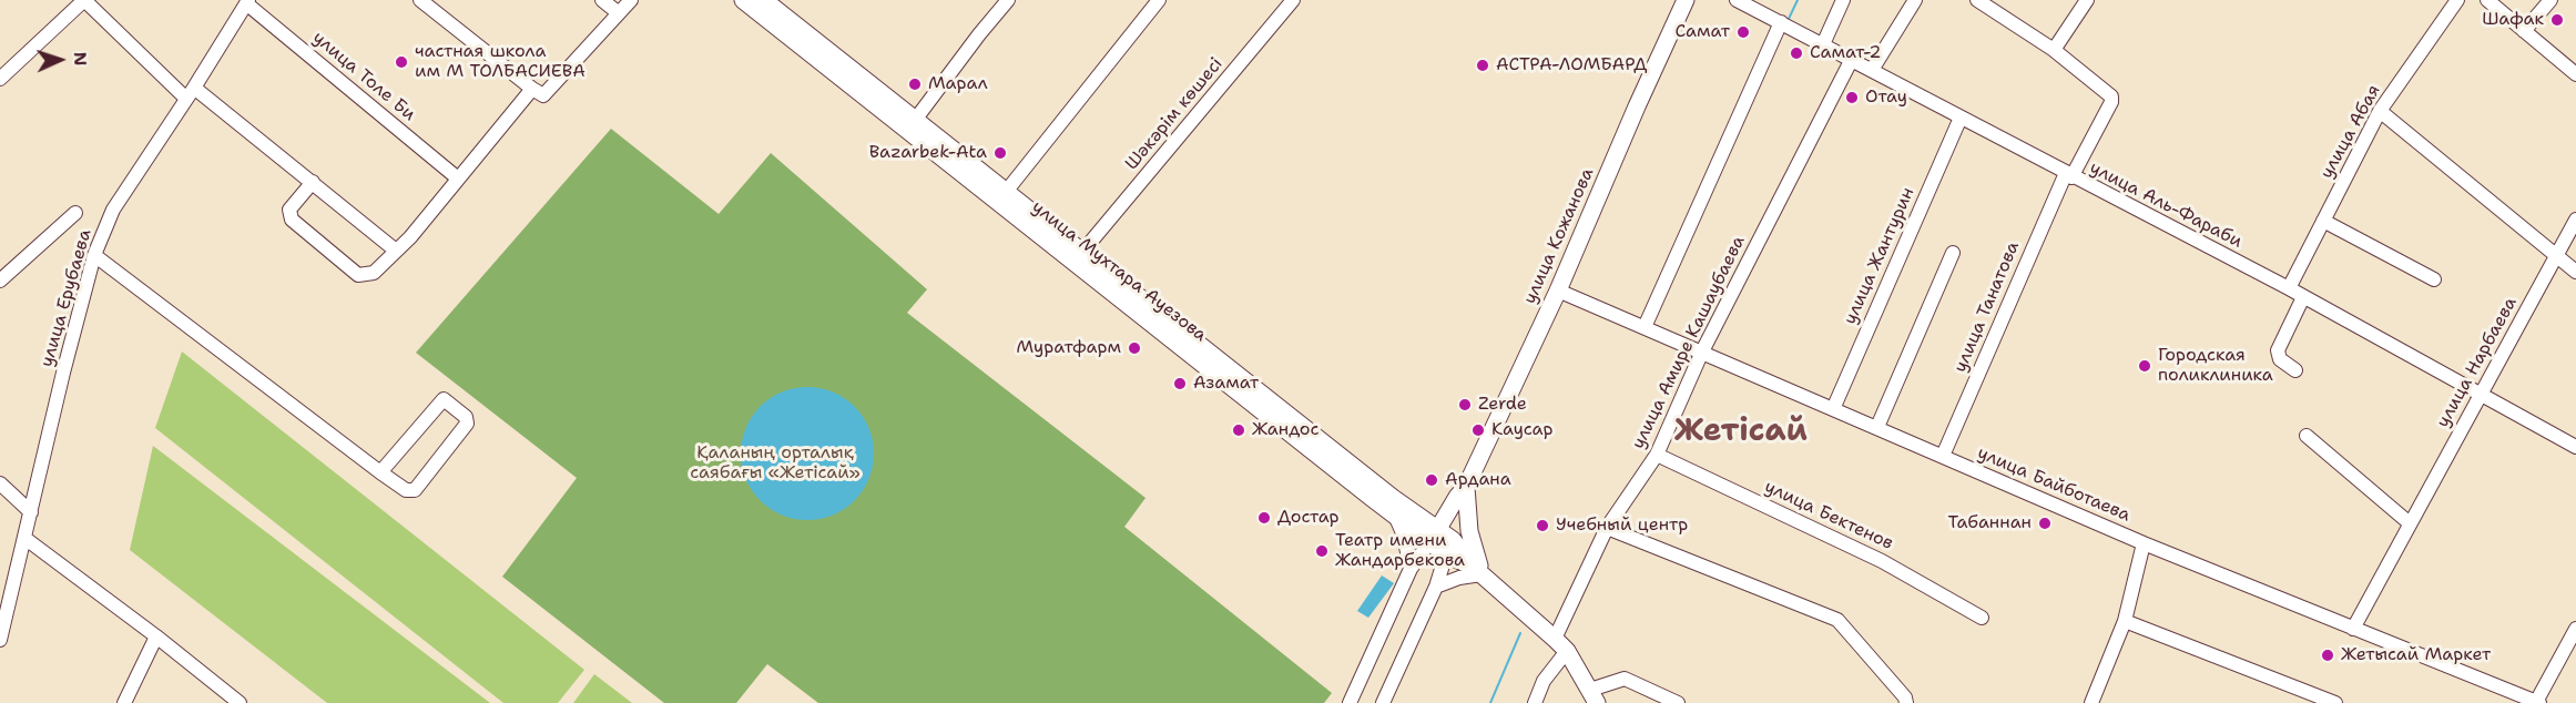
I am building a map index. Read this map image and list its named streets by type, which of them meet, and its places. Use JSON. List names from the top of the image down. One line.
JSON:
{"streets":{"main road":["улица Кожанова","улица Мухтара Ауезова"],"street":["улица Толе Би","Шәкәрім көшесі","улица Абая","улица Аль-Фараби","улица Жантурин","улица Ерубаева","улица Танатова","улица Амире Кашаубаева","улица Нарбаева","улица Байботаева","улица Бектенов"]},"crossings":[["улица Толе Би","улица Ерубаева"],["Шәкәрім көшесі","улица Мухтара Ауезова"],["улица Абая","улица Аль-Фараби"],["улица Аль-Фараби","улица Жантурин"],["улица Аль-Фараби","улица Танатова"],["улица Аль-Фараби","улица Амире Кашаубаева"],["улица Аль-Фараби","улица Нарбаева"],["улица Кожанова","улица Мухтара Ауезова"],["улица Кожанова","улица Байботаева"],["улица Жантурин","улица Байботаева"],["улица Мухтара Ауезова","улица Амире Кашаубаева"],["улица Танатова","улица Байботаева"],["улица Амире Кашаубаева","улица Байботаева"],["улица Амире Кашаубаева","улица Бектенов"],["улица Нарбаева","улица Байботаева"]],"districts":["Жетісай"],"parks":["Қаланың орталық саябағы «Жетісай»"],"places":["Шафак","Самат","Самат-2","частная школа им М ТОЛБАСИЕВА","АСТРА-ЛОМБАРД","Марал","Отау","Bazarbek-Ata","Муратфарм","Городская поликлиника","Азамат","Zerde","Жандос","Каусар","Ардана","Достар","Табаннан","Учебный центр","Театр имени Жандарбекова","Жетысай Маркет"],"north":"right"}
